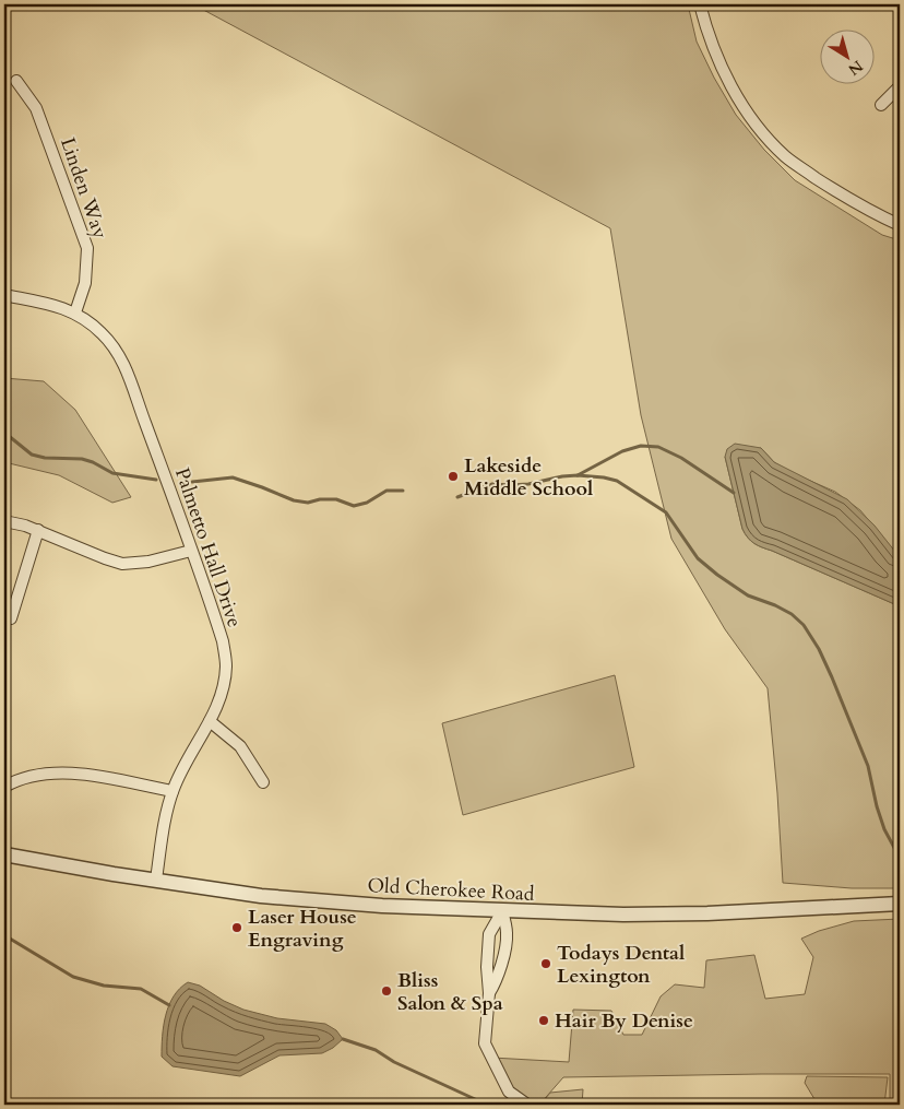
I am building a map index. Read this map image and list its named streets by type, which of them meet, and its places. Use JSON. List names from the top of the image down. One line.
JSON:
{"streets":{"street":["Linden Way","Palmetto Hall Drive","Old Cherokee Road"]},"crossings":[["Linden Way","Palmetto Hall Drive"],["Palmetto Hall Drive","Old Cherokee Road"]],"places":["Lakeside Middle School","Laser House Engraving","Todays Dental Lexington","Bliss Salon & Spa","Hair By Denise"],"north":"bottom right"}
